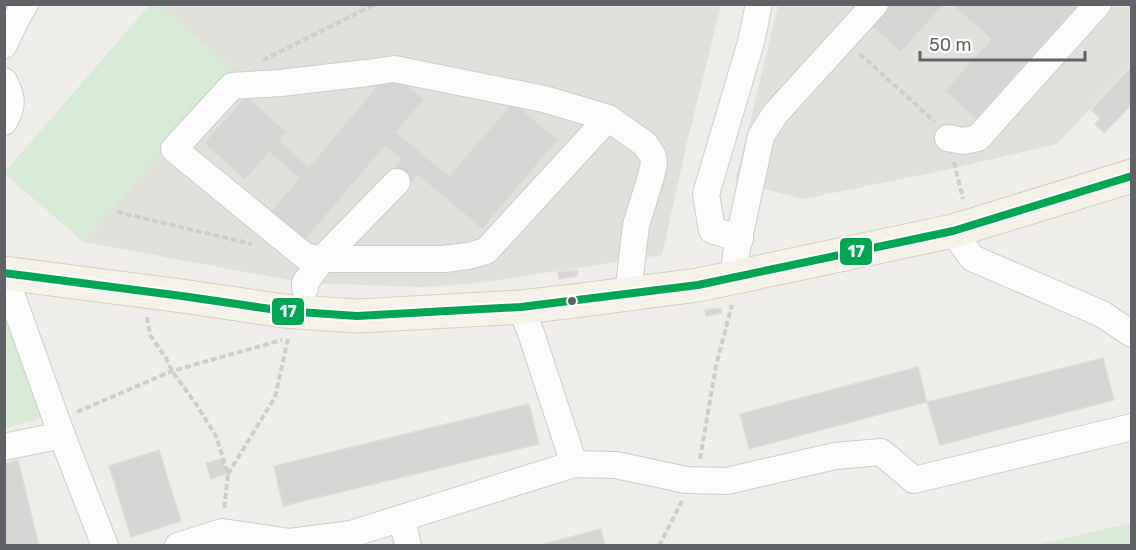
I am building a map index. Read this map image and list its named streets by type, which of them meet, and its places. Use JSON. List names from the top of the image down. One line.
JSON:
{"lines":["transit line 17"],"scale_bar":"50 m"}
